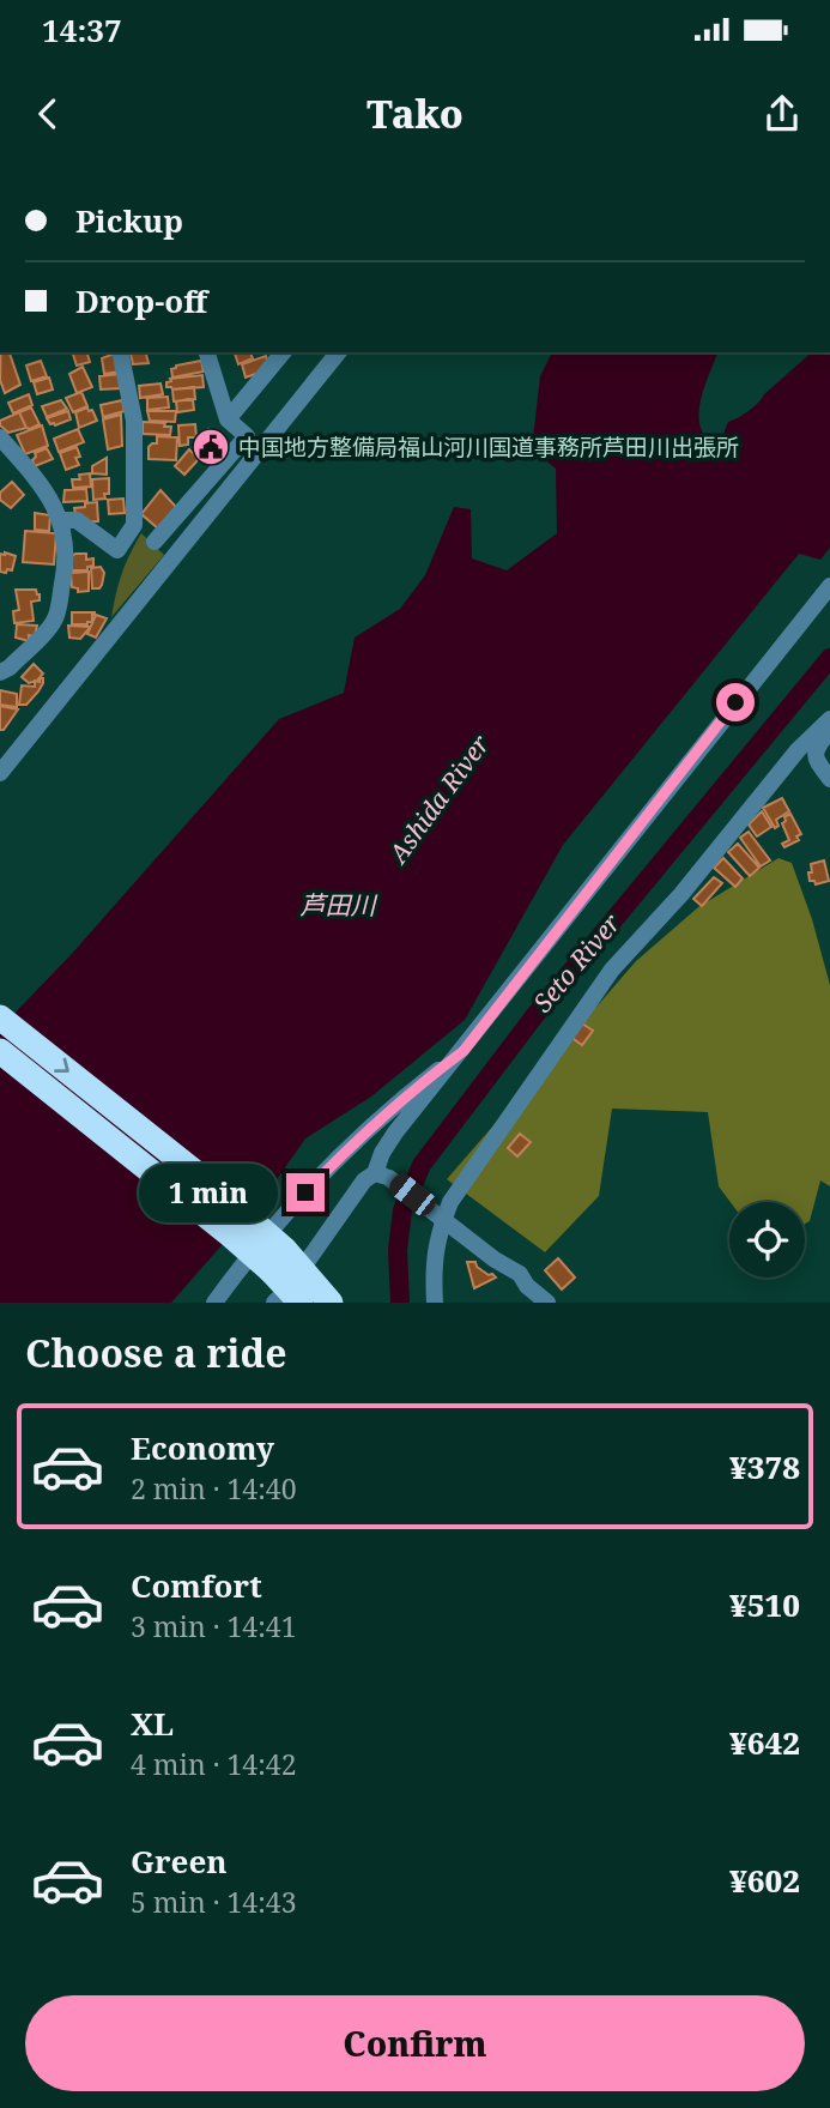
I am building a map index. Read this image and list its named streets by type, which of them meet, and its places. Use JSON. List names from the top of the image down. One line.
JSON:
{"water":["Ashida River","芦田川","Seto River"],"places":{"public building":["中国地方整備局福山河川国道事務所芦田川出張所"]},"page":{"status":"14:37","header":"Tako","banner":["Pickup","Drop-off"],"bubble":"1 min","heading":"Choose a ride","list":[{"name":"Economy","note":"2 min · 14:40","value":"¥378"},{"name":"Comfort","note":"3 min · 14:41","value":"¥510"},{"name":"XL","note":"4 min · 14:42","value":"¥642"},{"name":"Green","note":"5 min · 14:43","value":"¥602"}],"buttons":"Confirm"}}
